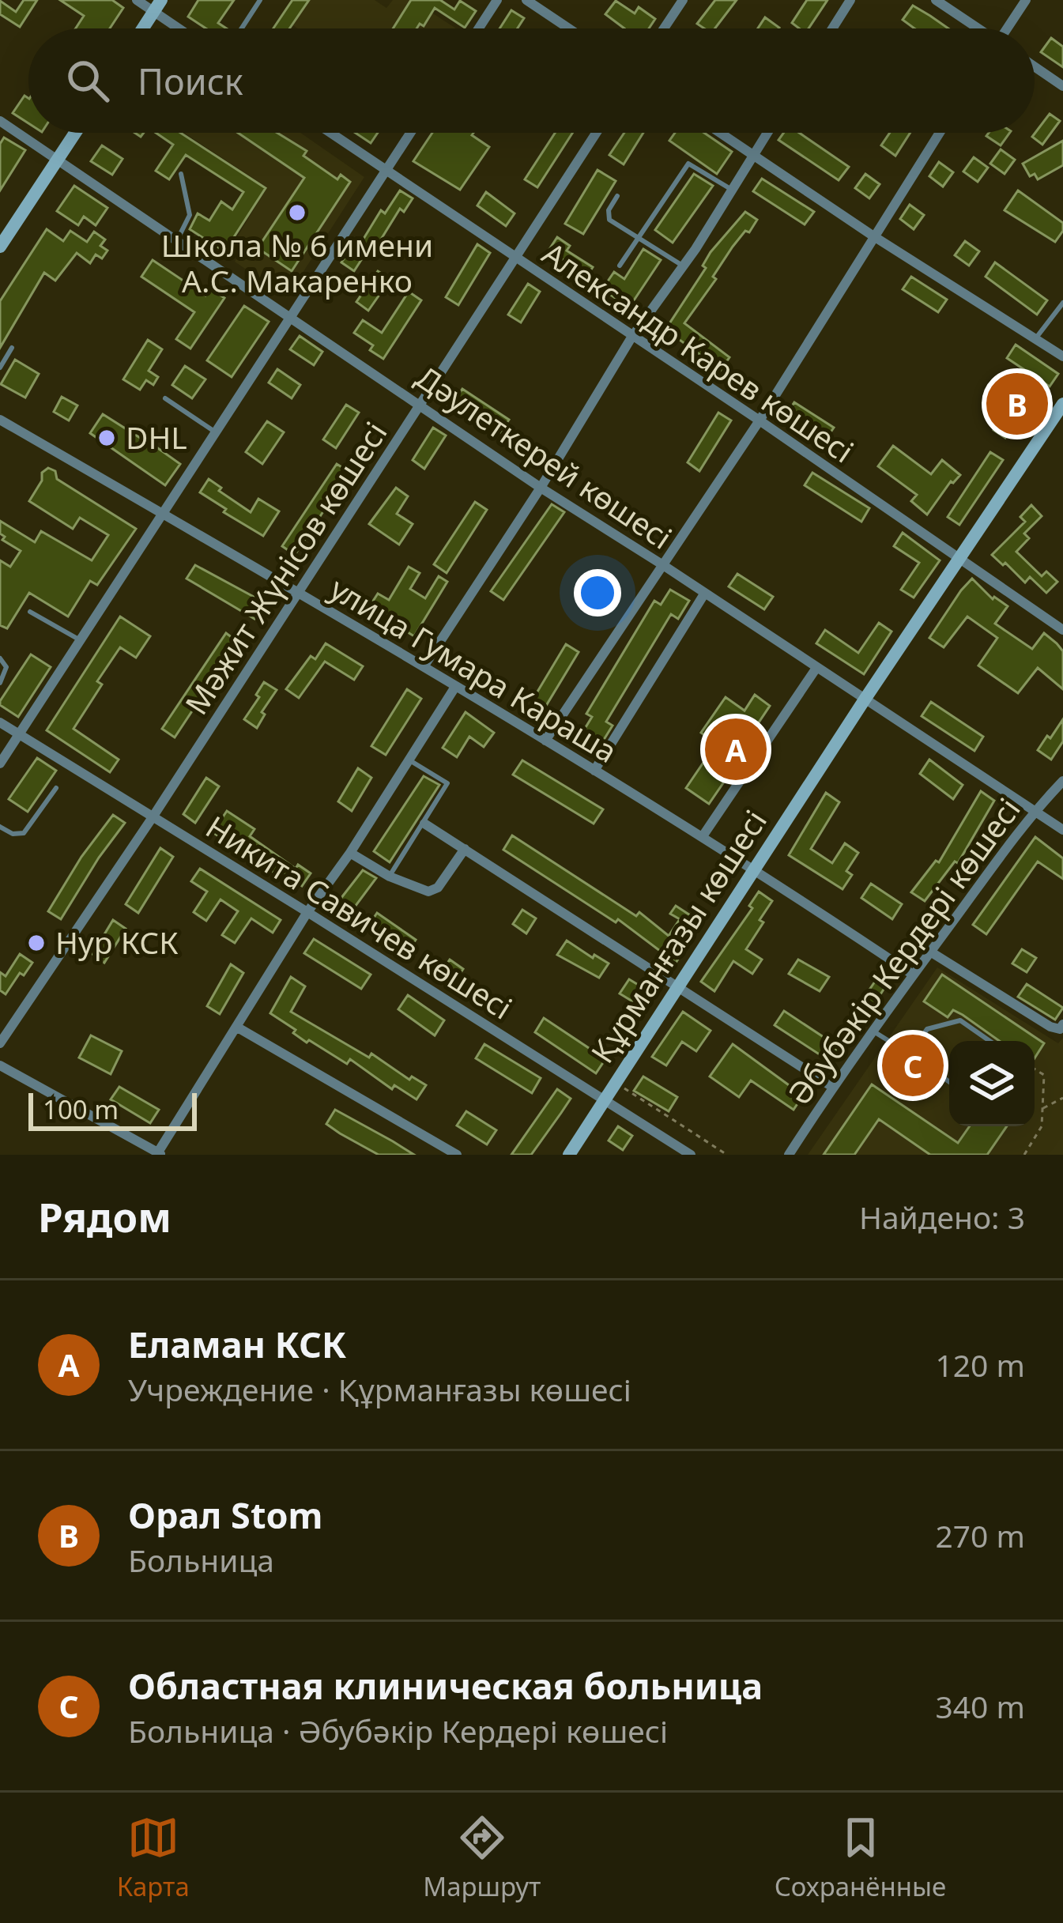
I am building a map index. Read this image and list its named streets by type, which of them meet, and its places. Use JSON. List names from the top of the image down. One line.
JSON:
{"streets":{"street":["Александр Карев көшесі","Дәулеткерей көшесі","Мәжит Жүнісов көшесі","улица Гумара Караша","Никита Савичев көшесі","Құрманғазы көшесі","Әбубәкір Кердері көшесі"]},"crossings":[["Александр Карев көшесі","Мәжит Жүнісов көшесі"],["Александр Карев көшесі","Құрманғазы көшесі"],["Дәулеткерей көшесі","Мәжит Жүнісов көшесі"],["Дәулеткерей көшесі","Құрманғазы көшесі"],["Дәулеткерей көшесі","Әбубәкір Кердері көшесі"],["Мәжит Жүнісов көшесі","улица Гумара Караша"],["Мәжит Жүнісов көшесі","Никита Савичев көшесі"],["улица Гумара Караша","Құрманғазы көшесі"],["улица Гумара Караша","Әбубәкір Кердері көшесі"],["Никита Савичев көшесі","Құрманғазы көшесі"]],"places":["Школа № 6 имени А.С. Макаренко","DHL","Нур КСК"],"scale_bar":"100 m","page":{"search":"Поиск","pins":["B","A","C"],"scale":"100 m","heading":["Рядом","Найдено: 3"],"list":[{"mark":"A","name":"Еламан КСК","note":"Учреждение · Құрманғазы көшесі","value":"120 m"},{"mark":"B","name":"Орал Stom","note":"Больница","value":"270 m"},{"mark":"C","name":"Областная клиническая больница","note":"Больница · Әбубәкір Кердері көшесі","value":"340 m"}],"nav":["Карта","Маршрут","Сохранённые"]}}
